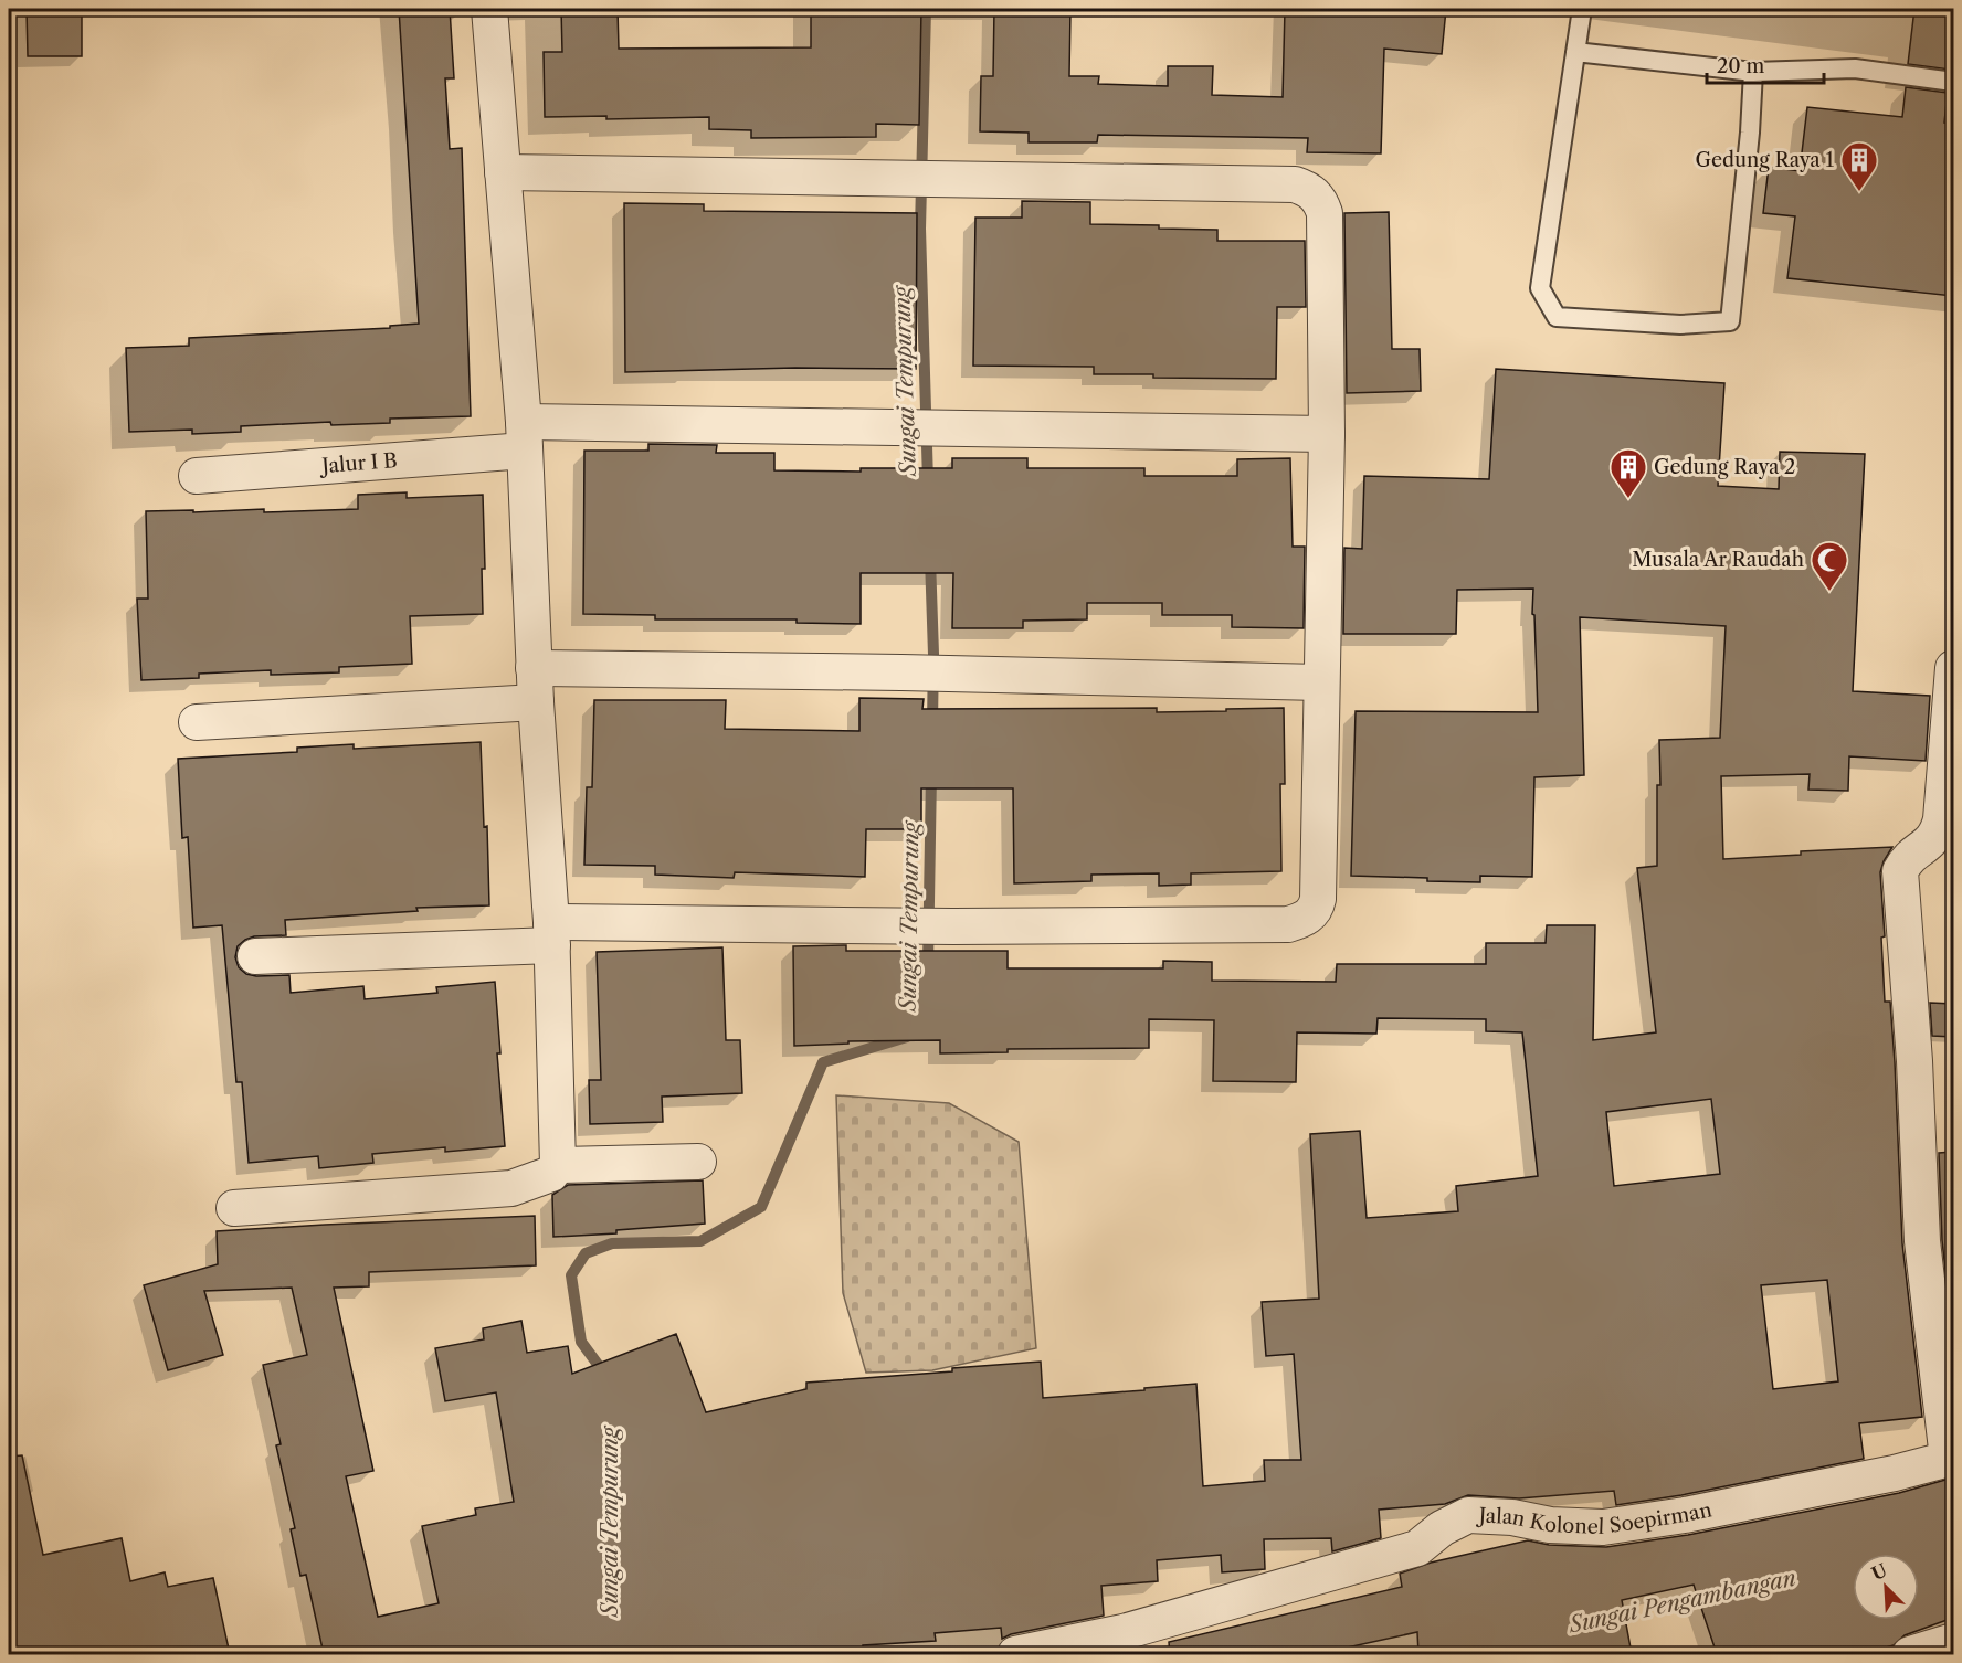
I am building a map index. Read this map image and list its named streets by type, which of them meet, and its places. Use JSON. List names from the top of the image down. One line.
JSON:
{"streets":{"street":["Jalur I B","Jalan Kolonel Soepirman"]},"water":["Sungai Tempurung","Sungai Pengambangan"],"places":{"building":["Gedung Raya 1","Gedung Raya 2"],"mosque":["Musala Ar Raudah"]},"scale_bar":"20 m","north":"top left"}
